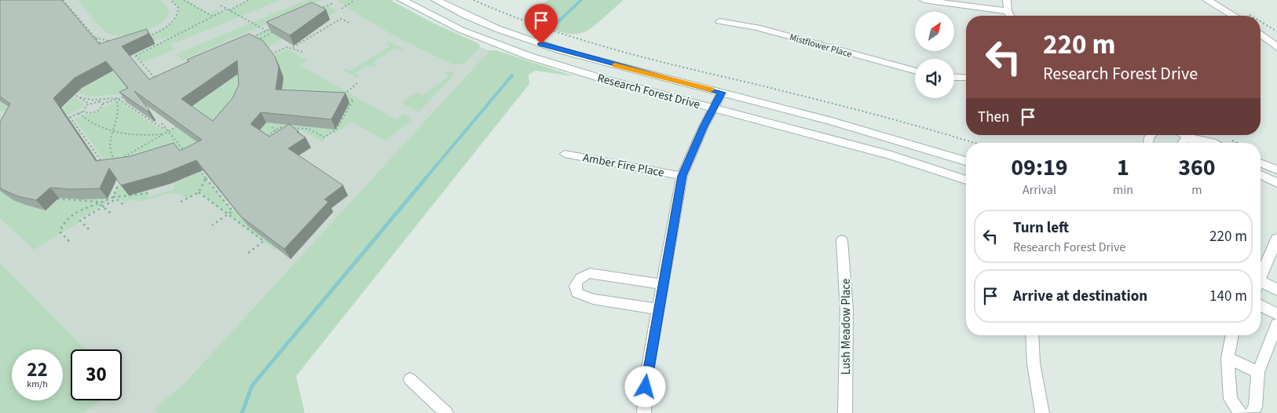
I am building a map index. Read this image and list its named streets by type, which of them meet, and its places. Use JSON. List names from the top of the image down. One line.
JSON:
{"streets":{"main road":["Research Forest Drive"],"street":["Mistflower Place","Amber Fire Place","Lush Meadow Place"]},"north":"top right","page":{"turn":["220 m","Research Forest Drive"],"then":"Then","eta":["09:19","Arrival","1","min","360","m"],"list":[{"name":"Turn left","note":"Research Forest Drive","value":"220 m"},{"name":"Arrive at destination","value":"140 m"}],"speed":"22 km/h","limit":"30"}}
